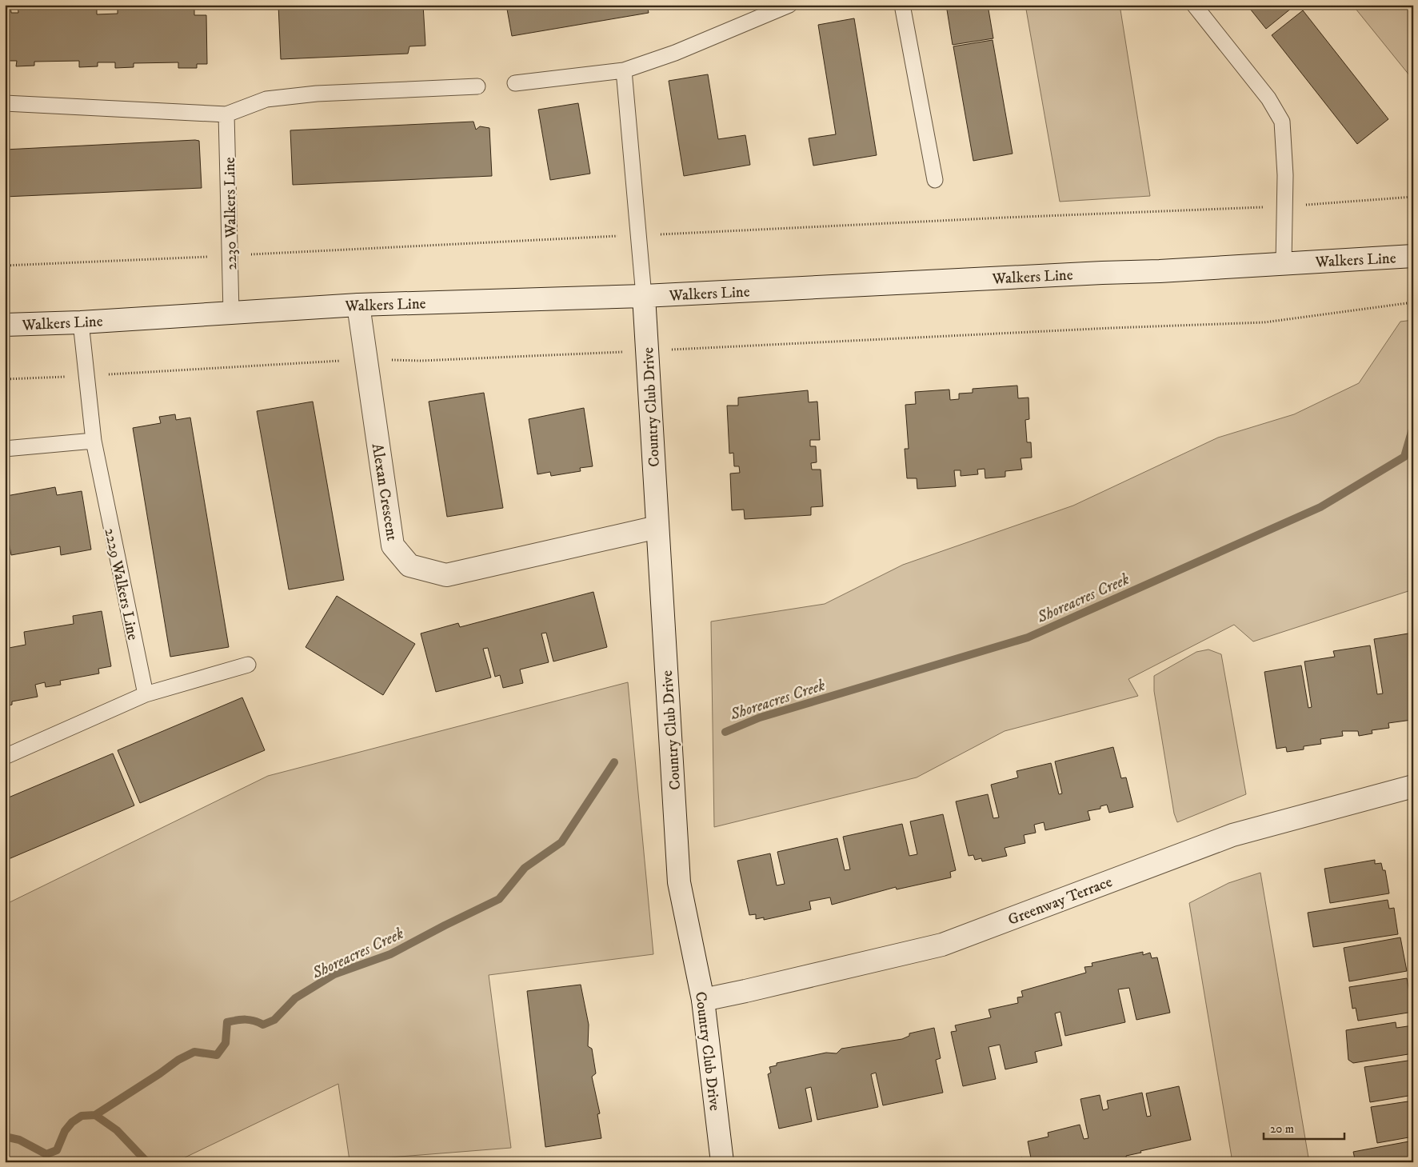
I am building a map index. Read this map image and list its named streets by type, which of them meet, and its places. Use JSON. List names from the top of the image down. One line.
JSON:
{"streets":{"street":["Walkers Line","Country Club Drive","Alexan Crescent","Greenway Terrace"],"lane":["2230 Walkers Line","2229 Walkers Line"]},"crossings":[["2230 Walkers Line","Walkers Line"],["Walkers Line","Country Club Drive"],["Walkers Line","Alexan Crescent"],["Walkers Line","2229 Walkers Line"],["Country Club Drive","Alexan Crescent"],["Country Club Drive","Greenway Terrace"]],"water":["Shoreacres Creek"],"scale_bar":"20 m"}
